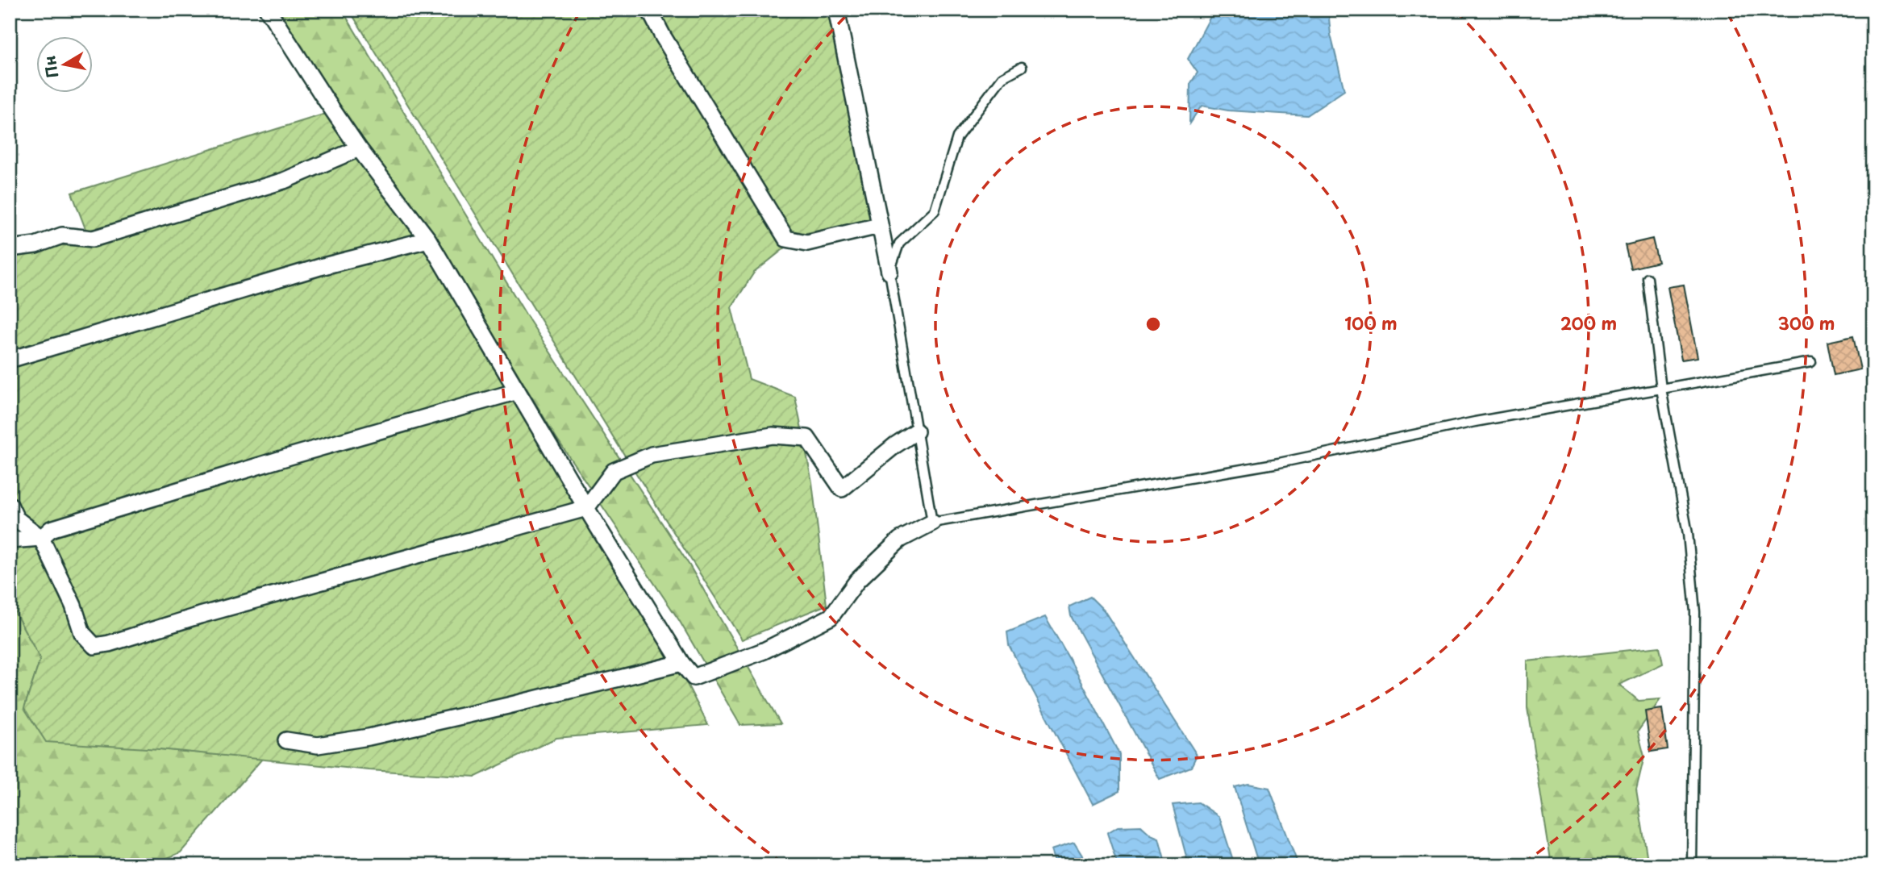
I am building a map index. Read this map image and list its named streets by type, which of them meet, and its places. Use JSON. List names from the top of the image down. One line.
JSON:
{"north":"left","rings":["100 m","200 m","300 m"]}
